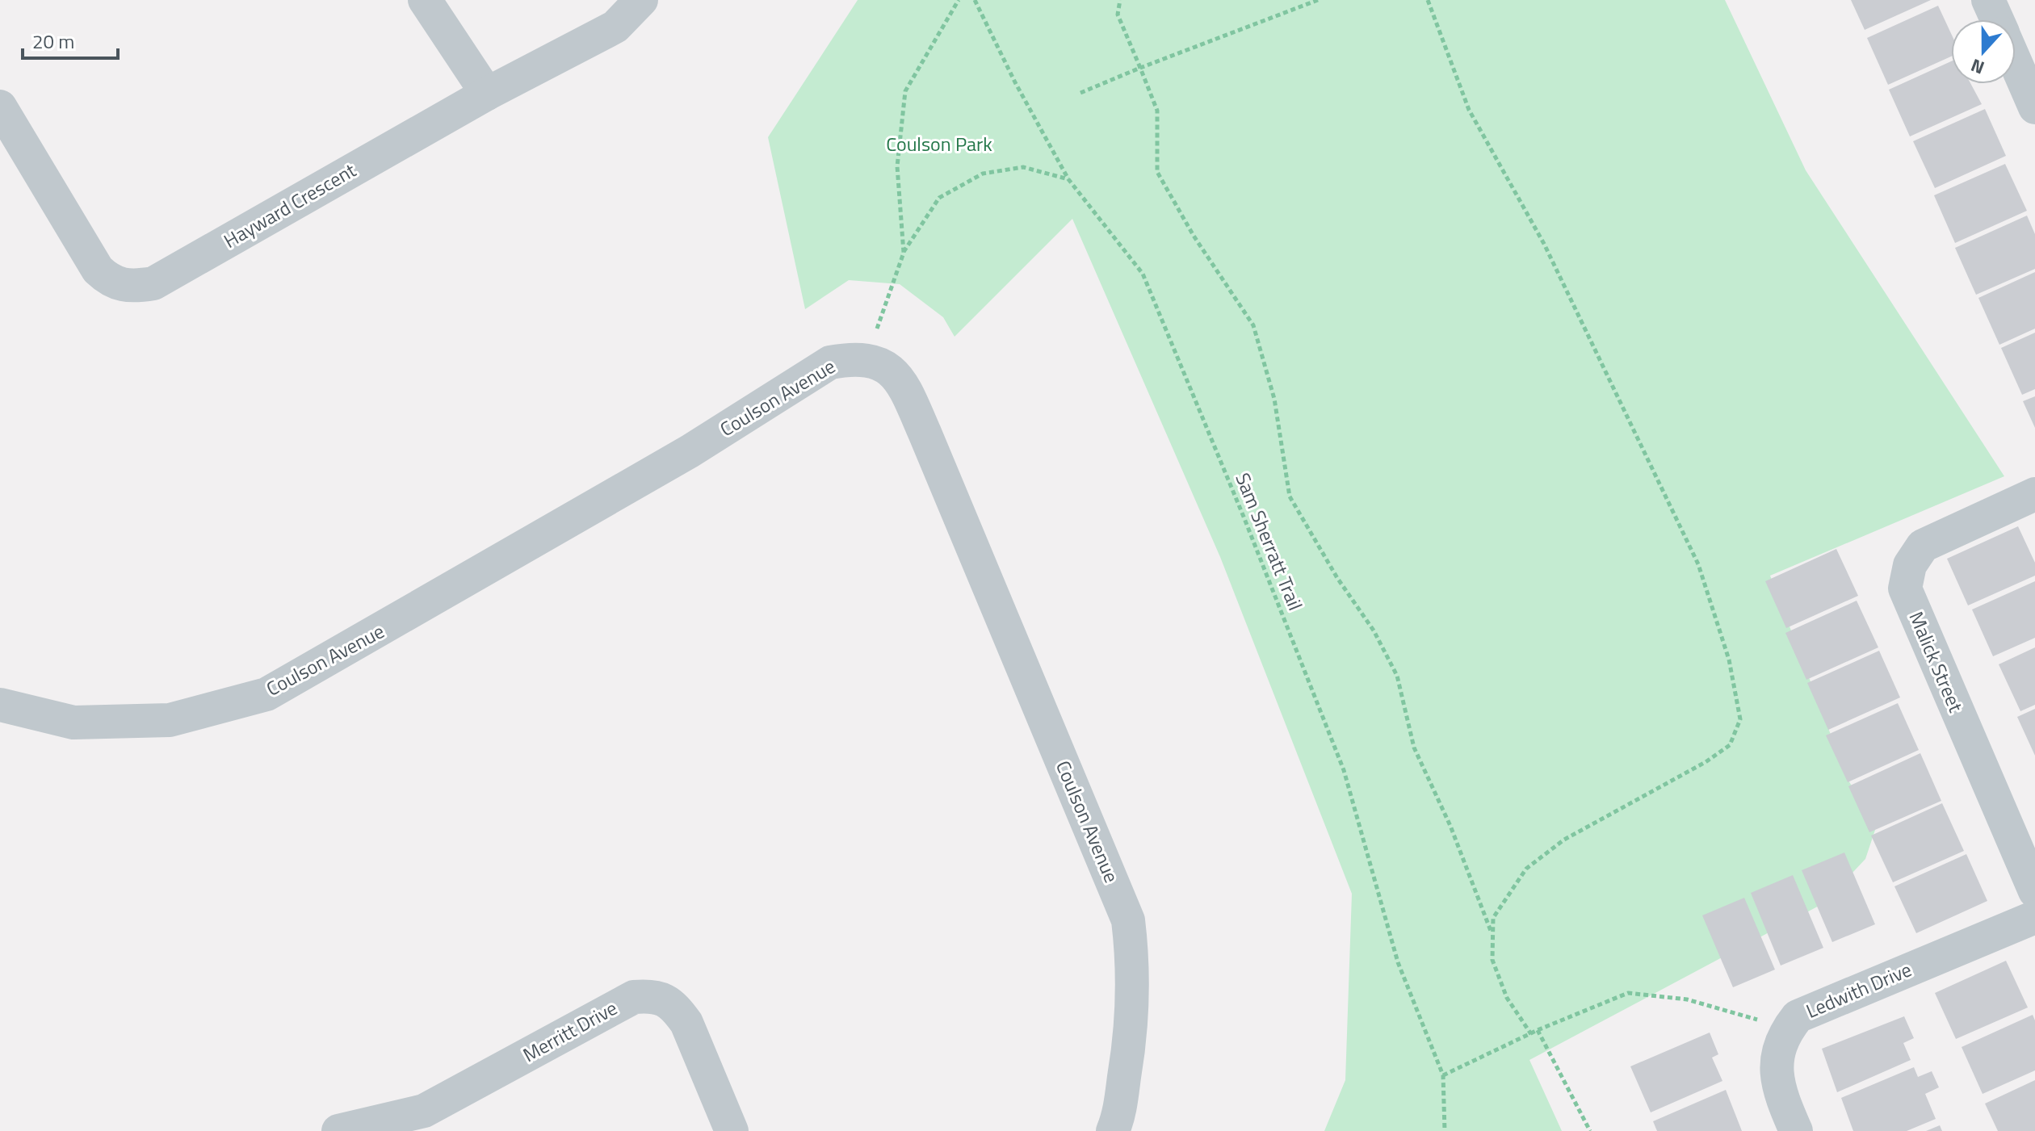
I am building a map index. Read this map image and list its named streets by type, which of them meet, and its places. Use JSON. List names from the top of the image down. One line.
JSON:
{"streets":{"street":["Hayward Crescent","Coulson Avenue","Malick Street","Ledwith Drive","Merritt Drive"],"path":["Sam Sherratt Trail"]},"parks":["Coulson Park"],"scale_bar":"20 m","north":"bottom"}
